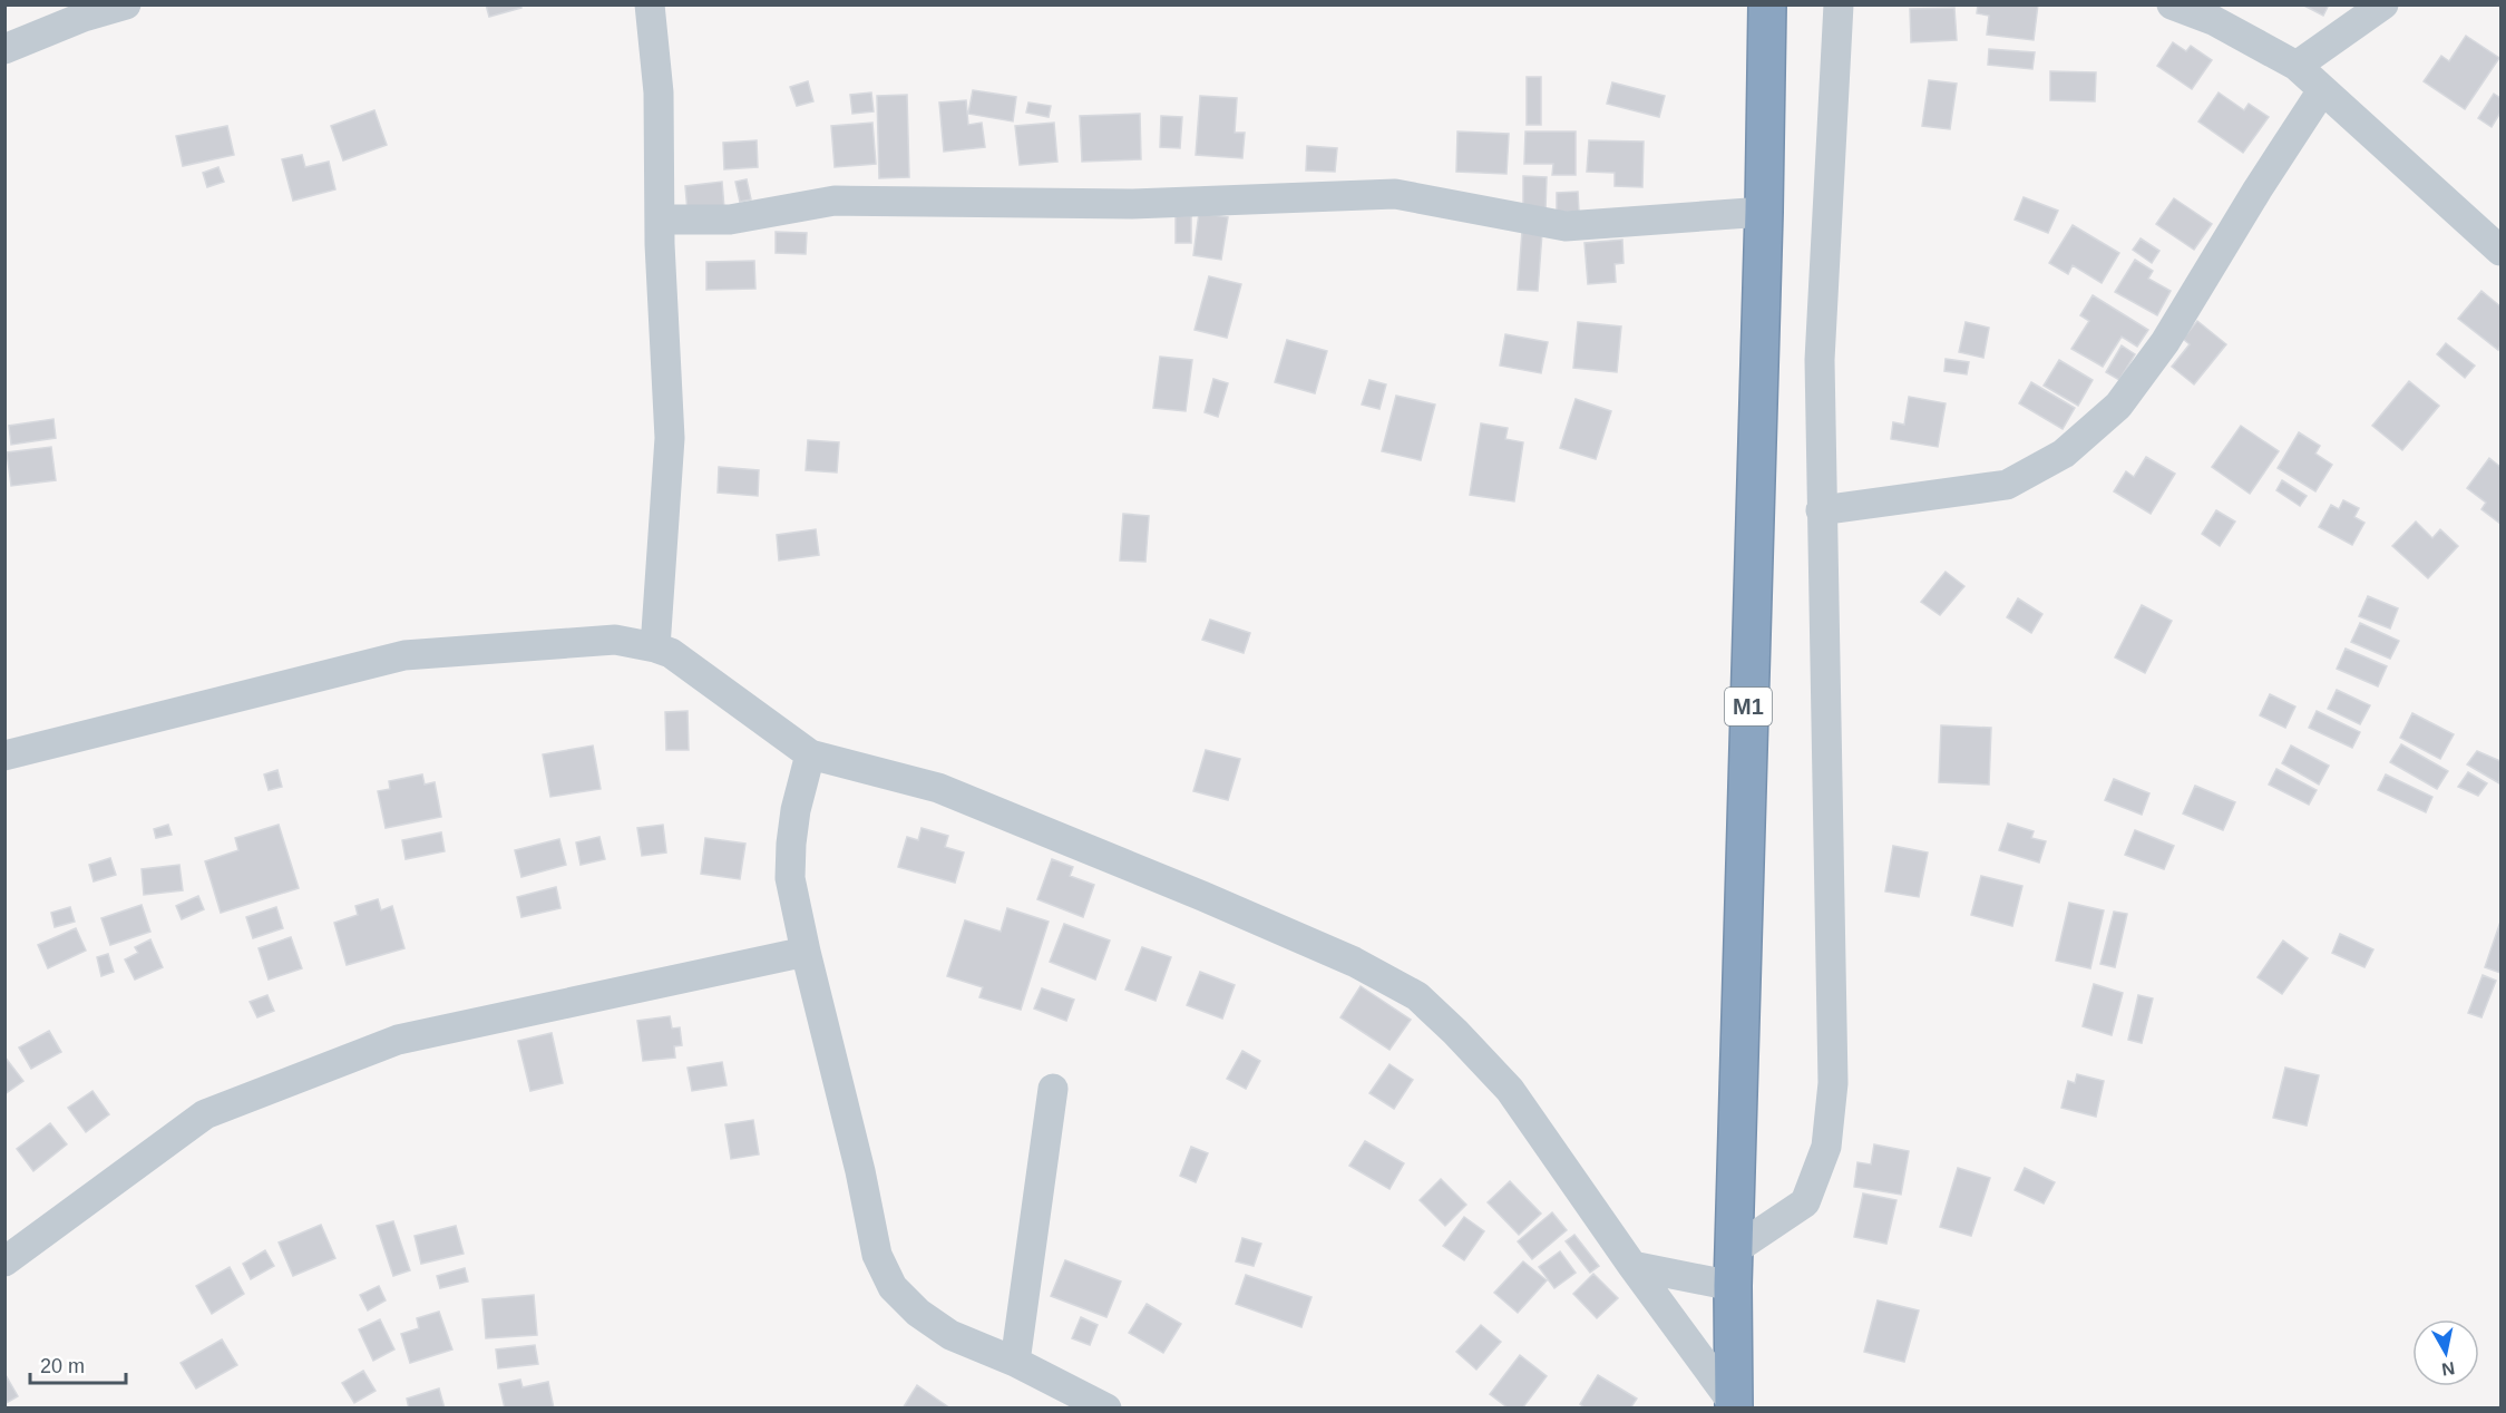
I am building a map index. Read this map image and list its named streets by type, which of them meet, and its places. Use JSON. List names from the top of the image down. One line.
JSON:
{"streets":{"highway":["M1"]},"scale_bar":"20 m","north":"bottom"}
